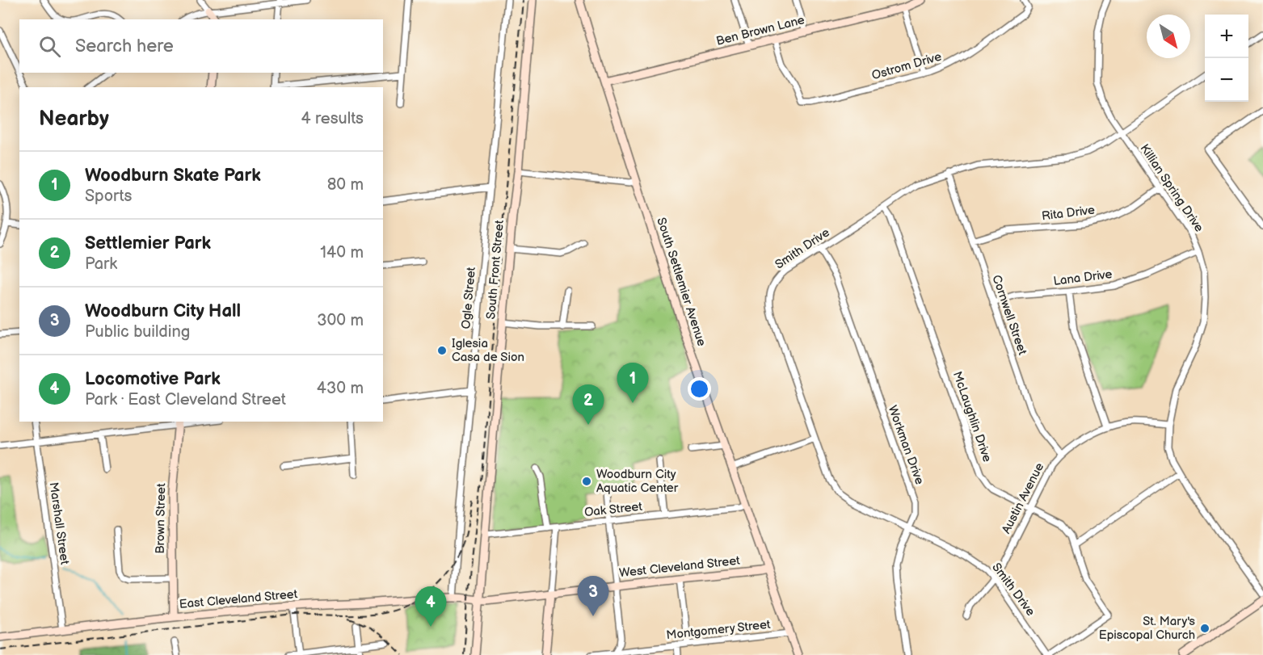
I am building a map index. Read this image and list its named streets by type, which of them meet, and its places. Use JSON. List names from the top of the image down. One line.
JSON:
{"streets":{"street":["Ben Brown Lane","Ostrom Drive","Killian Spring Drive","Rita Drive","Smith Drive","South Front Street","Lana Drive","South Settlemier Avenue","Ogle Street","Cornwell Street","McLaughlin Drive","Workman Drive","Austin Avenue","Oak Street","Brown Street","Marshall Street","West Cleveland Street","East Cleveland Street","Montgomery Street"]},"crossings":[["Ben Brown Lane","Ostrom Drive"],["Ben Brown Lane","South Settlemier Avenue"],["Killian Spring Drive","Rita Drive"],["Killian Spring Drive","Smith Drive"],["Killian Spring Drive","Lana Drive"],["Killian Spring Drive","Austin Avenue"],["Rita Drive","Cornwell Street"],["Smith Drive","Cornwell Street"],["Smith Drive","McLaughlin Drive"],["Smith Drive","Workman Drive"],["Smith Drive","Austin Avenue"],["South Front Street","Oak Street"],["South Front Street","West Cleveland Street"],["South Front Street","East Cleveland Street"],["Lana Drive","Cornwell Street"],["South Settlemier Avenue","Oak Street"],["South Settlemier Avenue","West Cleveland Street"],["South Settlemier Avenue","Montgomery Street"],["Ogle Street","East Cleveland Street"],["Cornwell Street","Austin Avenue"],["McLaughlin Drive","Austin Avenue"],["Brown Street","East Cleveland Street"],["Marshall Street","East Cleveland Street"],["West Cleveland Street","East Cleveland Street"]],"places":["Iglesia Casa de Sion","Woodburn City Aquatic Center","St. Mary's Episcopal Church"],"north":"bottom right","page":{"map_buttons":["+","−"],"search":"Search here","heading":["Nearby","4 results"],"list":[{"mark":"1","name":"Woodburn Skate Park","note":"Sports","value":"80 m"},{"mark":"2","name":"Settlemier Park","note":"Park","value":"140 m"},{"mark":"3","name":"Woodburn City Hall","note":"Public building","value":"300 m"},{"mark":"4","name":"Locomotive Park","note":"Park · East Cleveland Street","value":"430 m"}],"pins":["1","2","3","4"]}}
